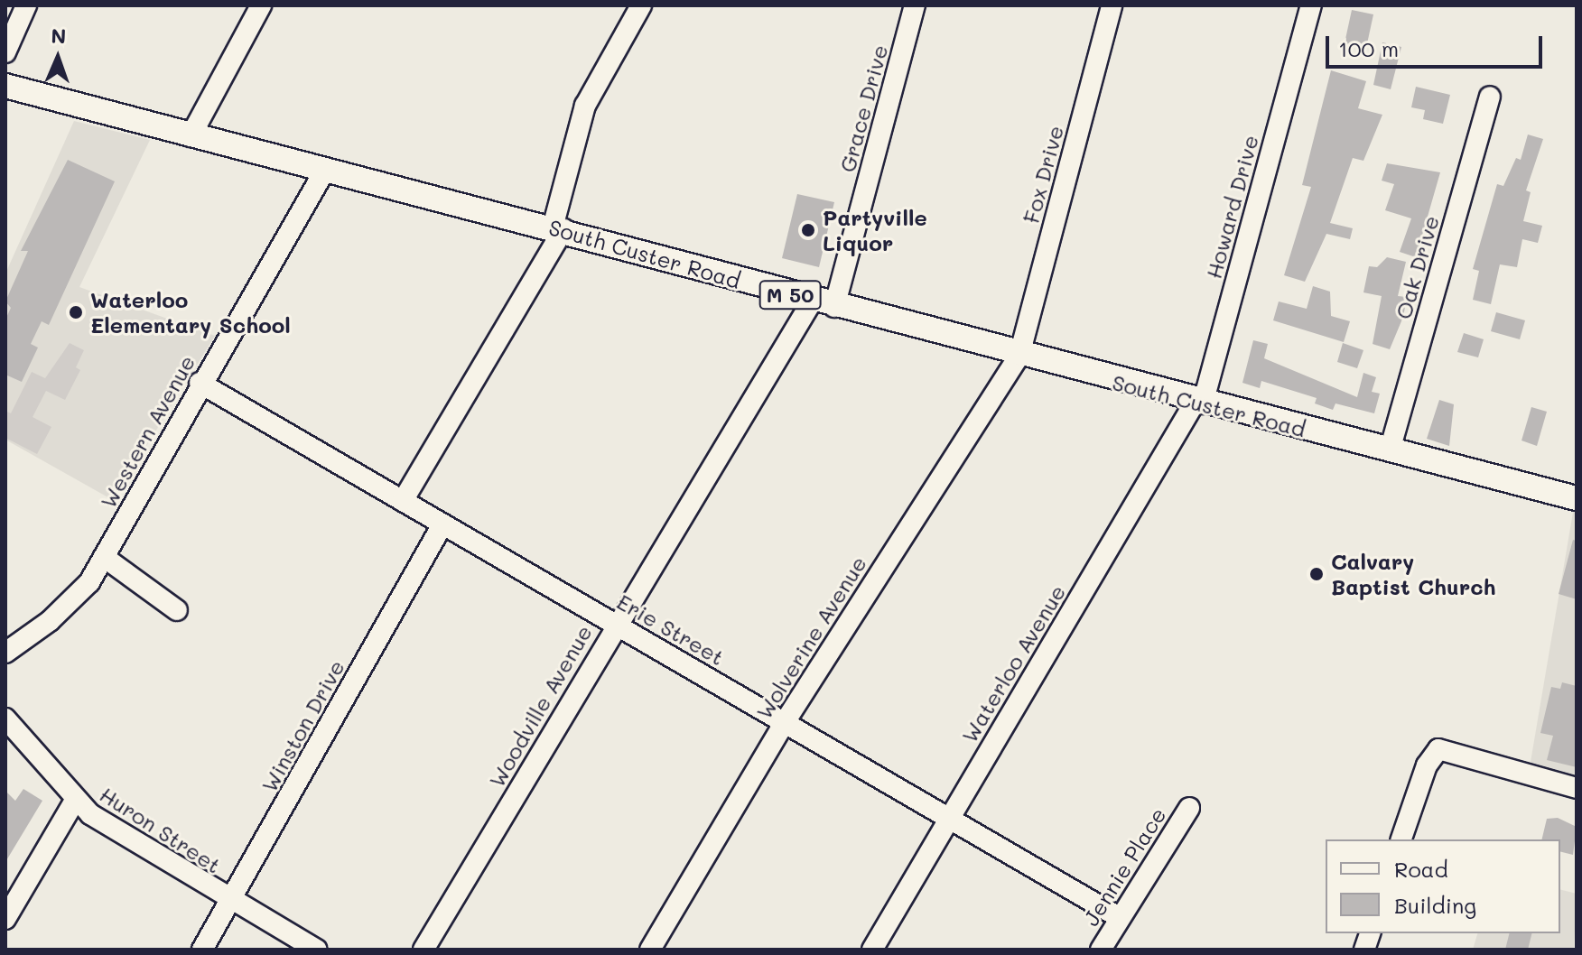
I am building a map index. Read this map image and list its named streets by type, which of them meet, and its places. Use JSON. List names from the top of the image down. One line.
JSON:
{"streets":{"main road":["South Custer Road","M 50"],"street":["Grace Drive","Fox Drive","Howard Drive","Oak Drive","Western Avenue","Erie Street","Wolverine Avenue","Waterloo Avenue","Woodville Avenue","Winston Drive","Huron Street","Jennie Place"]},"crossings":[["Grace Drive","South Custer Road"],["Fox Drive","South Custer Road"],["Fox Drive","Wolverine Avenue"],["Howard Drive","South Custer Road"],["Howard Drive","Waterloo Avenue"],["South Custer Road","Oak Drive"],["South Custer Road","Western Avenue"],["South Custer Road","Wolverine Avenue"],["South Custer Road","Waterloo Avenue"],["South Custer Road","Woodville Avenue"],["Western Avenue","Erie Street"],["Erie Street","Wolverine Avenue"],["Erie Street","Waterloo Avenue"],["Erie Street","Woodville Avenue"],["Erie Street","Winston Drive"],["Erie Street","Jennie Place"],["Winston Drive","Huron Street"]],"places":["Partyville Liquor","Waterloo Elementary School","Calvary Baptist Church"],"legend":["Road","Building"],"scale_bar":"100 m","north":"top"}
